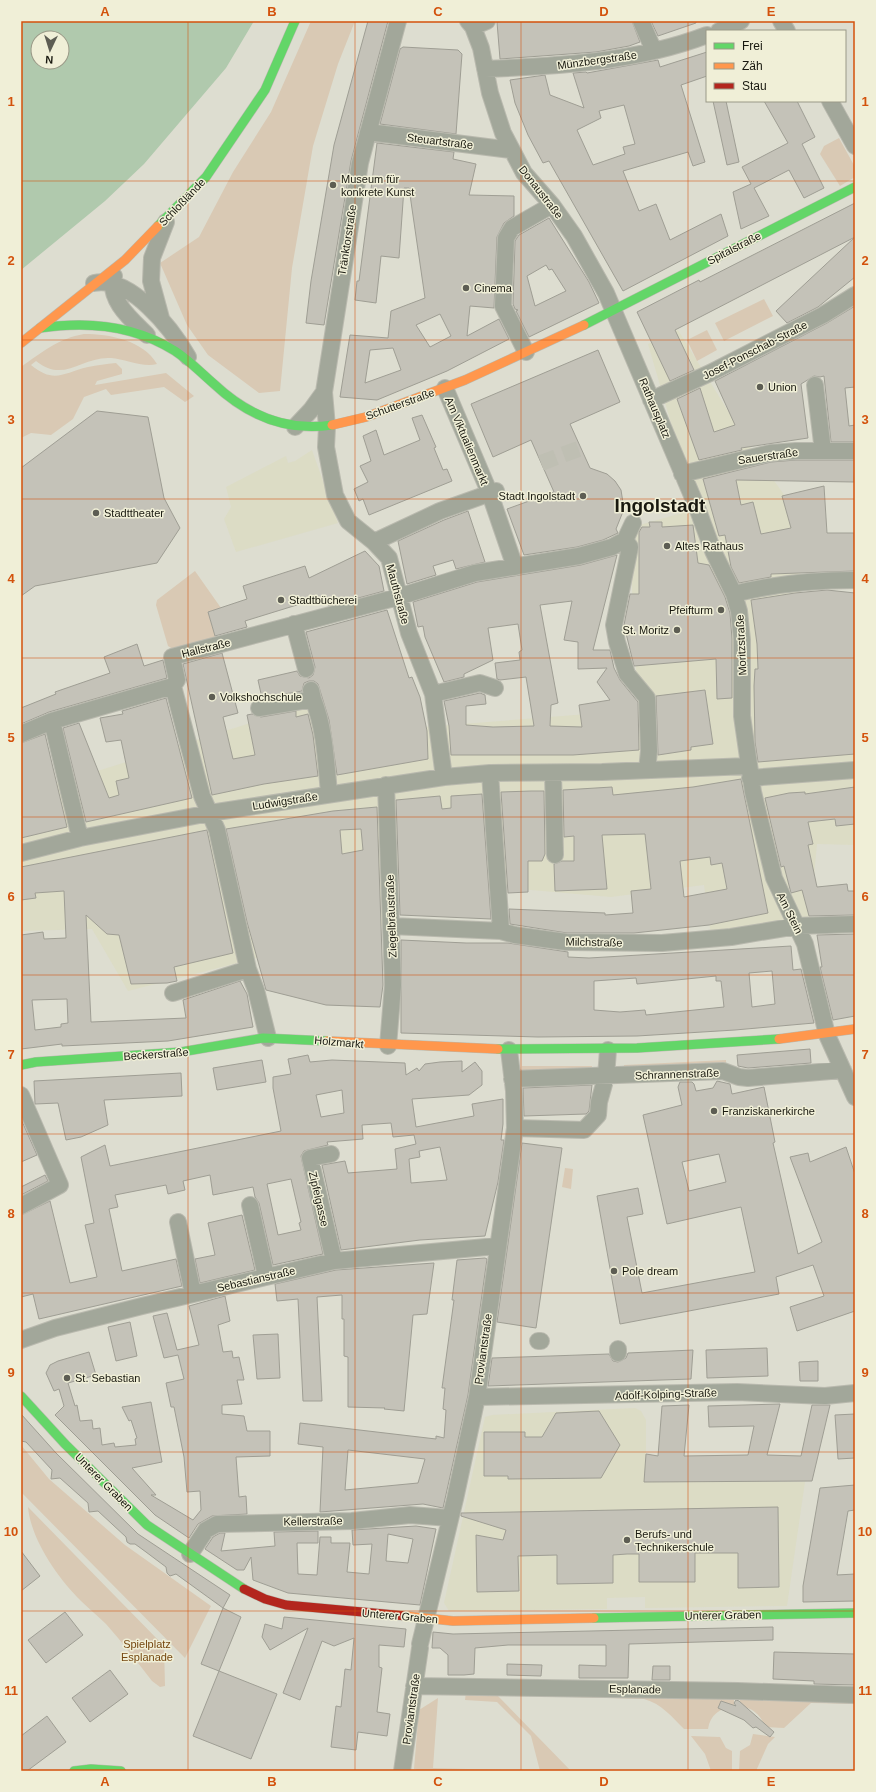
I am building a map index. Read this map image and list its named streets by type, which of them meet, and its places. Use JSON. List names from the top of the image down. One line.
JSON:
{"streets":{"street":["Münzbergstraße","Steuartstraße","Donaustraße","Schloßlände","Tränktorstraße","Spitalstraße","Josef-Ponschab-Straße","Schutterstraße","Rathausplatz","Am Viktualienmarkt","Sauerstraße","Mauthstraße","Moritzstraße","Hallstraße","Ludwigstraße","Am Stein","Ziegelbräustraße","Milchstraße","Holzmarkt","Beckerstraße","Schrannenstraße","Zipfelgasse","Sebastianstraße","Proviantstraße","Adolf-Kolping-Straße","Unterer Graben","Kellerstraße","Esplanade"]},"crossings":[["Münzbergstraße","Donaustraße"],["Steuartstraße","Donaustraße"],["Steuartstraße","Tränktorstraße"],["Donaustraße","Spitalstraße"],["Donaustraße","Schutterstraße"],["Donaustraße","Rathausplatz"],["Schloßlände","Schutterstraße"],["Tränktorstraße","Schutterstraße"],["Tränktorstraße","Mauthstraße"],["Spitalstraße","Schutterstraße"],["Spitalstraße","Rathausplatz"],["Josef-Ponschab-Straße","Rathausplatz"],["Schutterstraße","Rathausplatz"],["Schutterstraße","Am Viktualienmarkt"],["Schutterstraße","Mauthstraße"],["Rathausplatz","Sauerstraße"],["Rathausplatz","Moritzstraße"],["Am Viktualienmarkt","Hallstraße"],["Mauthstraße","Hallstraße"],["Mauthstraße","Ludwigstraße"],["Moritzstraße","Ludwigstraße"],["Moritzstraße","Am Stein"],["Hallstraße","Ludwigstraße"],["Hallstraße","Beckerstraße"],["Ludwigstraße","Am Stein"],["Ludwigstraße","Ziegelbräustraße"],["Am Stein","Milchstraße"],["Am Stein","Schrannenstraße"],["Ziegelbräustraße","Milchstraße"],["Ziegelbräustraße","Holzmarkt"],["Holzmarkt","Beckerstraße"],["Schrannenstraße","Proviantstraße"],["Zipfelgasse","Sebastianstraße"],["Sebastianstraße","Proviantstraße"],["Proviantstraße","Adolf-Kolping-Straße"],["Proviantstraße","Unterer Graben"],["Proviantstraße","Kellerstraße"],["Proviantstraße","Esplanade"],["Unterer Graben","Kellerstraße"]],"districts":["Ingolstadt"],"parks":["Spielplatz Esplanade"],"places":["Museum für konkrete Kunst","Cinema","Union","Stadt Ingolstadt","Stadttheater","Altes Rathaus","Stadtbücherei","Pfeifturm","St. Moritz","Volkshochschule","Franziskanerkirche","Pole dream","St. Sebastian","Berufs- und Technikerschule"],"legend":["Frei","Zäh","Stau"],"north":"bottom","grid":{"columns":["A","B","C","D","E"],"rows":["1","2","3","4","5","6","7","8","9","10","11"]}}
